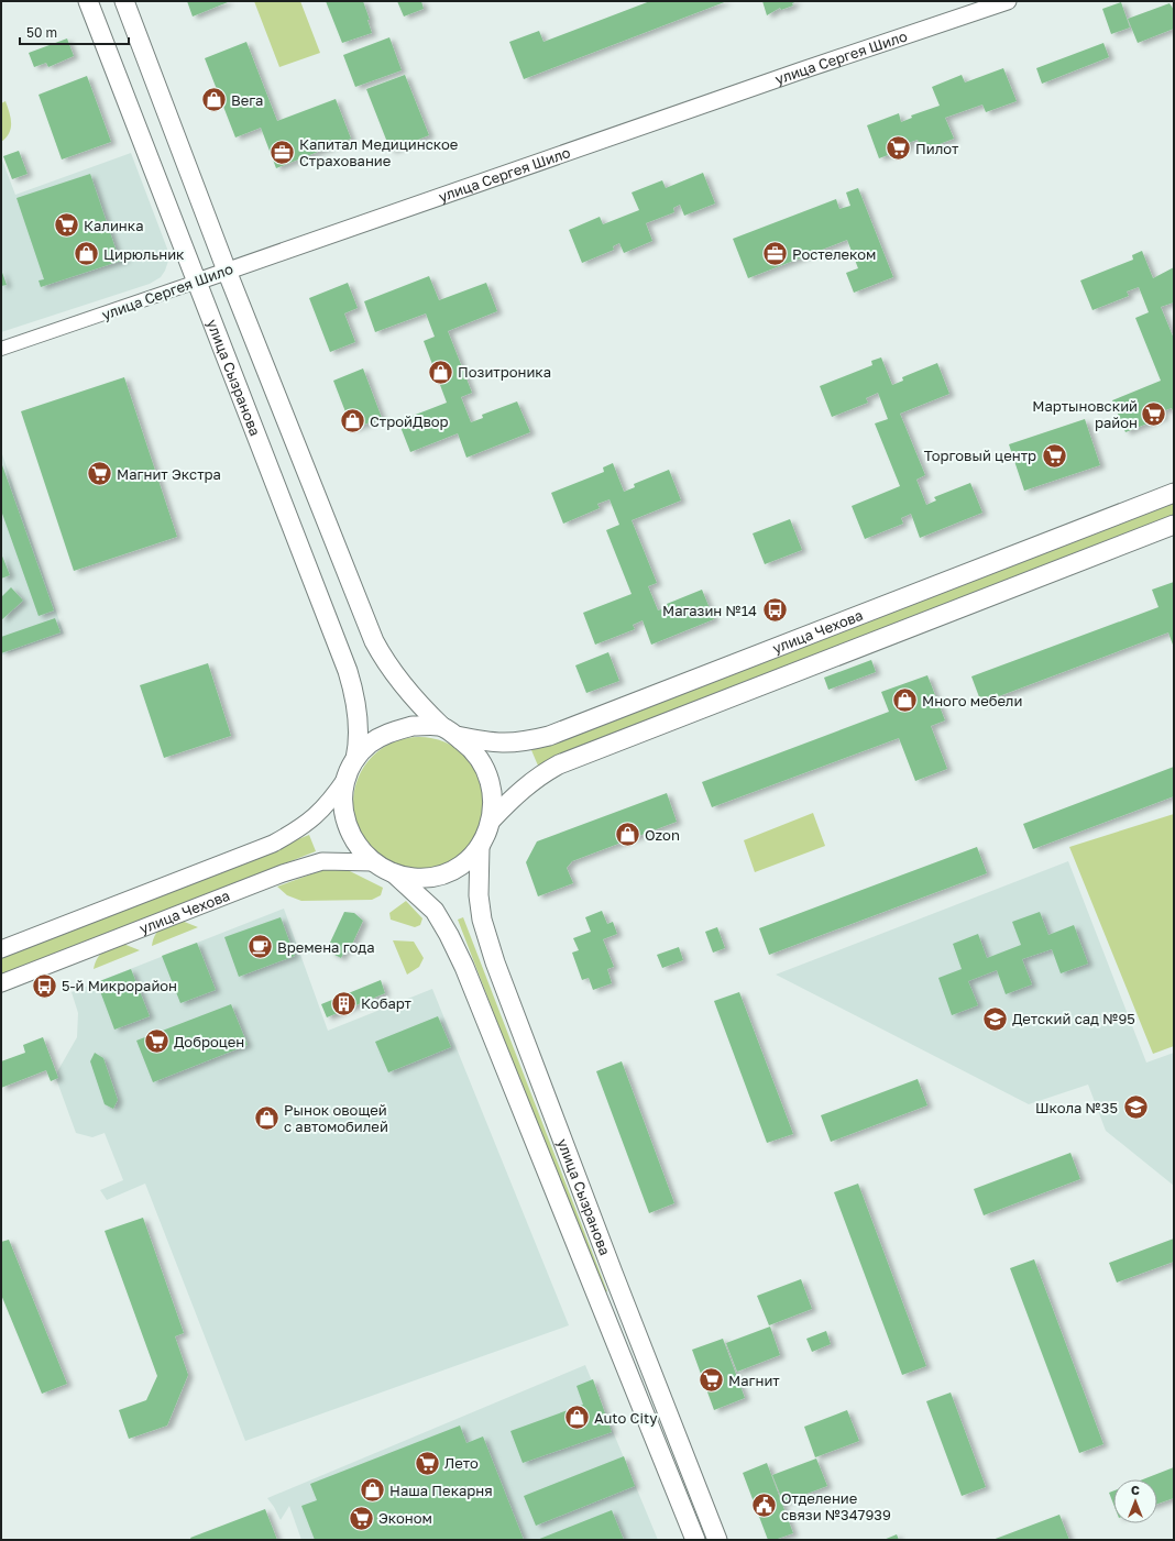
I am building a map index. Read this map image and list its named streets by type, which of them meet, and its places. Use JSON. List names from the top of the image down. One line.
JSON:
{"streets":{"main road":["улица Сызранова","улица Чехова"],"street":["улица Сергея Шило"]},"crossings":[["улица Сергея Шило","улица Сызранова"],["улица Сызранова","улица Чехова"]],"places":{"shop":["Вега","Цирюльник","Позитроника","СтройДвор","Много мебели","Ozon","Рынок овощей с автомобилей","Auto City","Наша Пекарня"],"supermarket":["Пилот","Калинка","Мартыновский район","Торговый центр","Магнит Экстра","Доброцен","Магнит","Лето","Эконом"],"office":["Капитал Медицинское Страхование","Ростелеком"],"bus stop":["Магазин №14","5-й Микрорайон"],"cafe":["Времена года"],"building":["Кобарт"],"school or university":["Детский сад №95","Школа №35"],"public building":["Отделение связи №347939"]},"scale_bar":"50 m","north":"top"}
